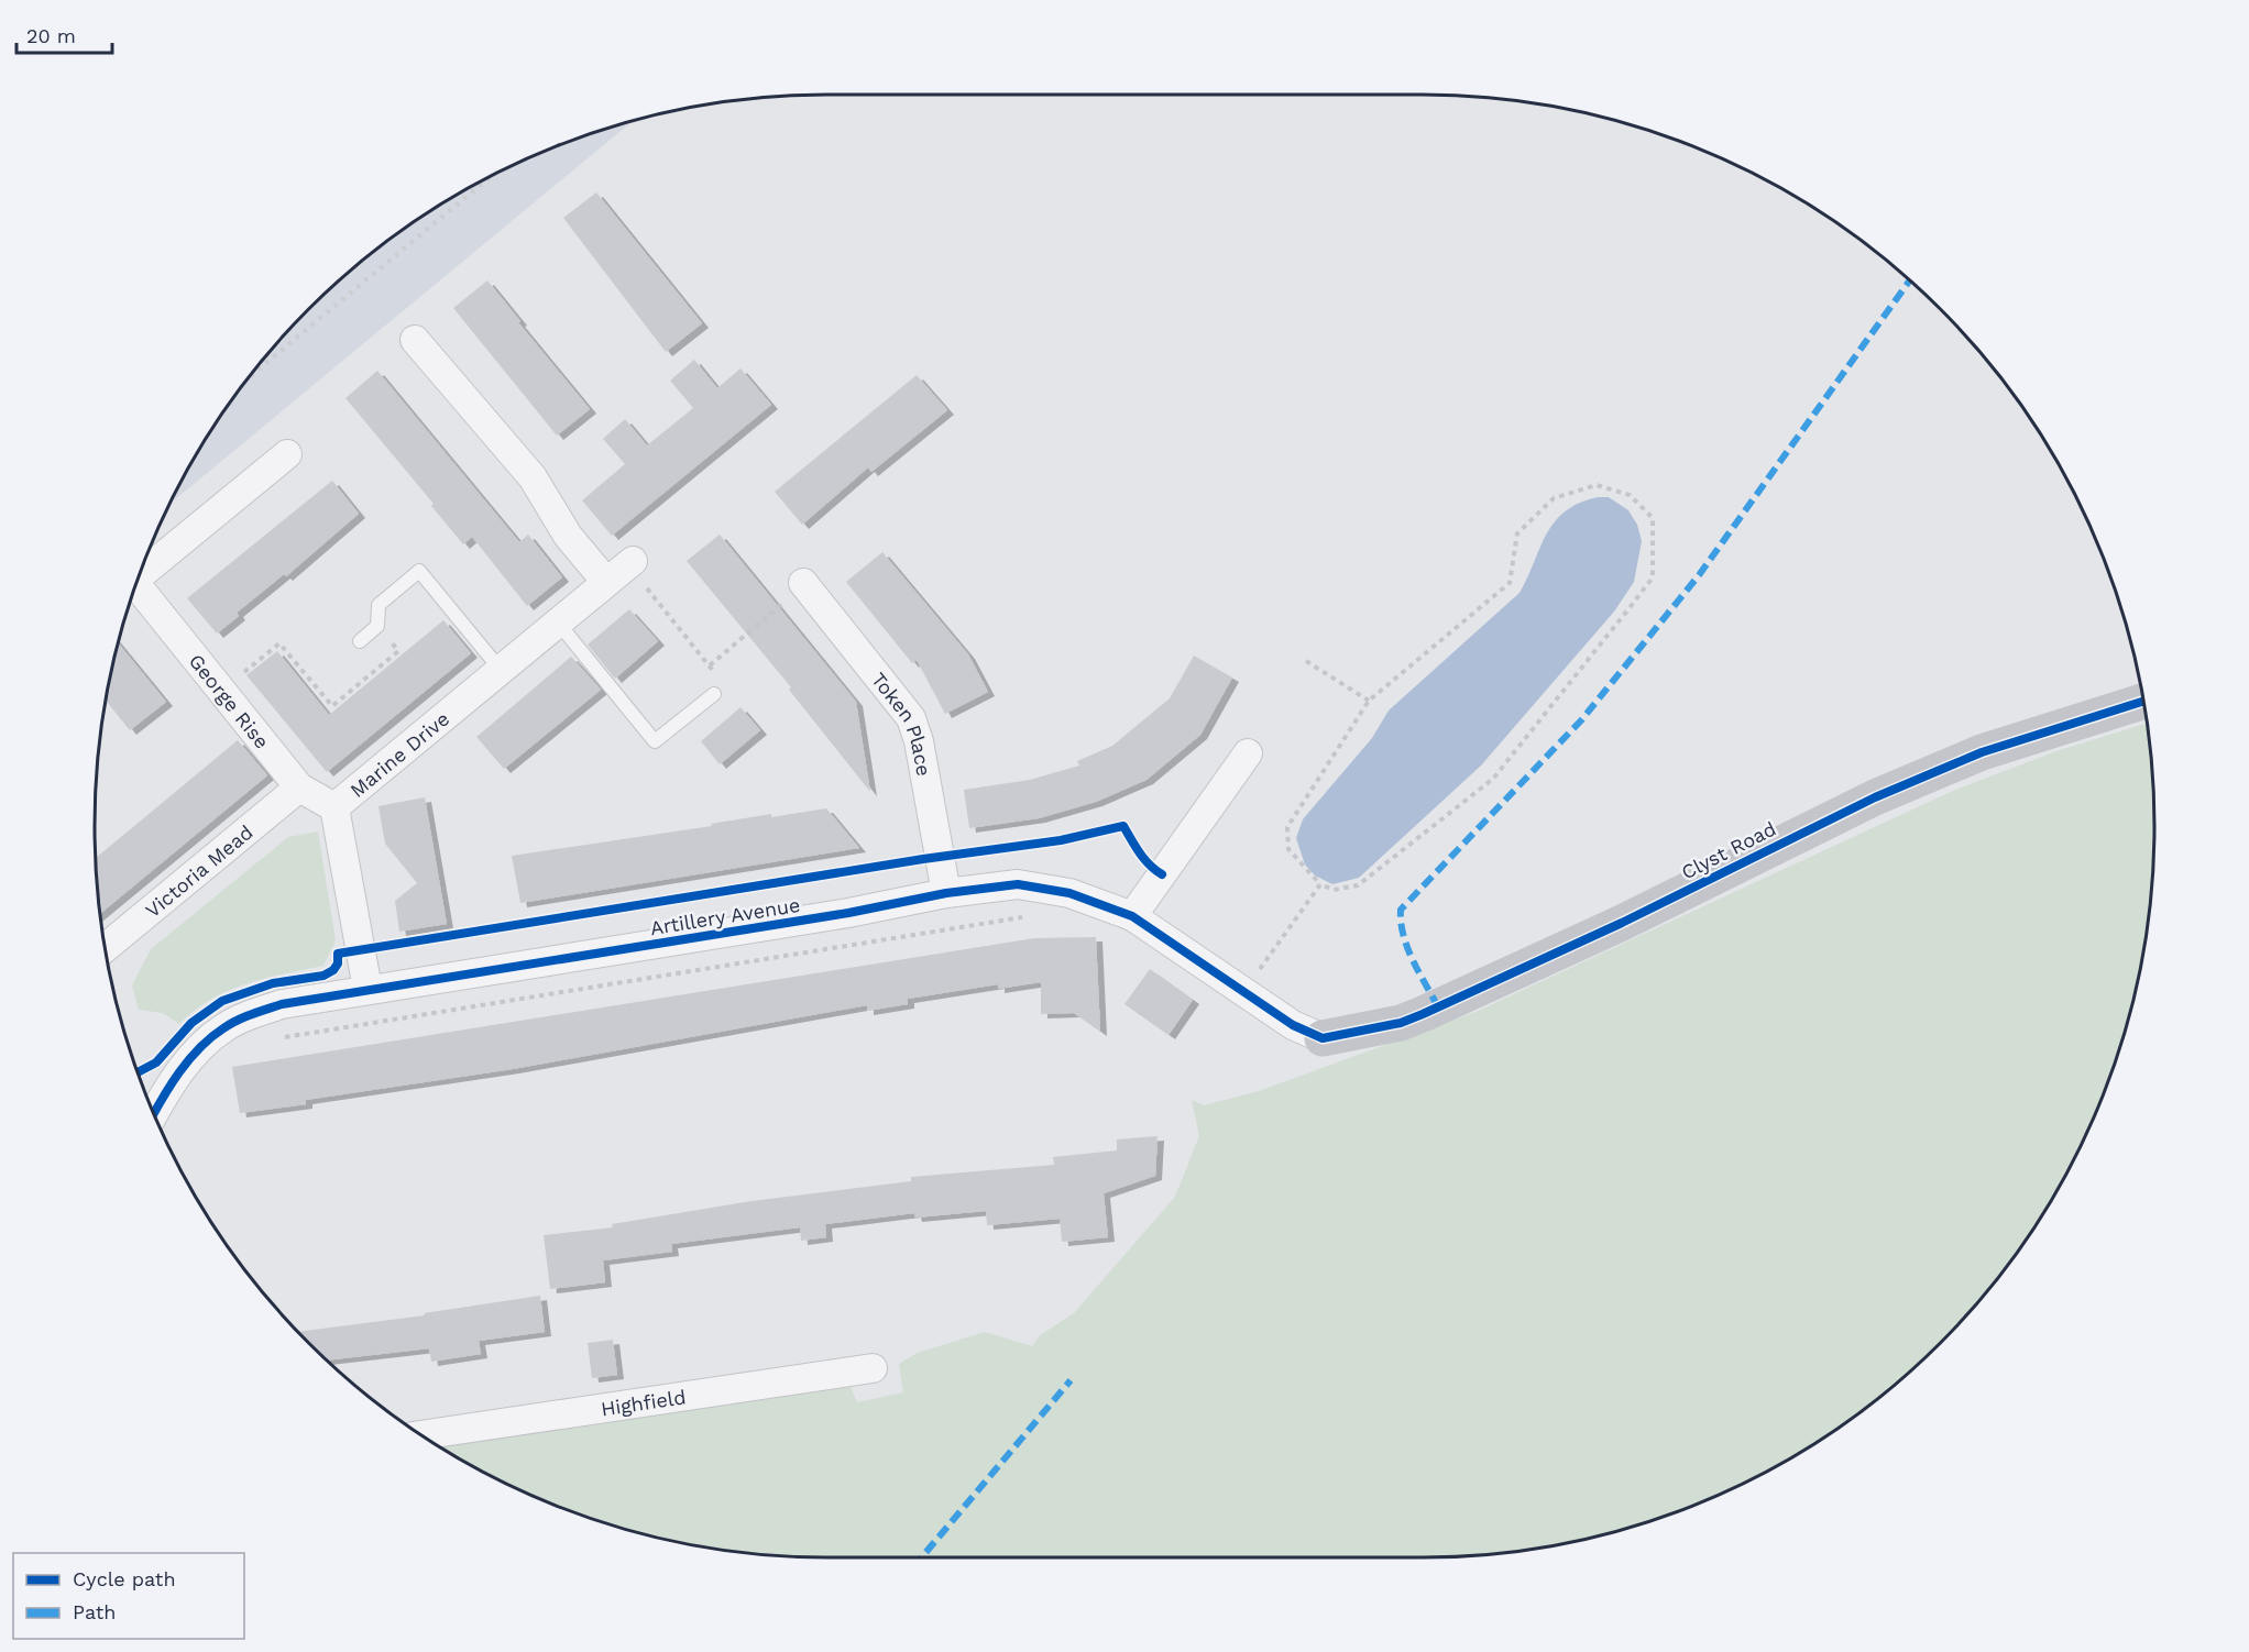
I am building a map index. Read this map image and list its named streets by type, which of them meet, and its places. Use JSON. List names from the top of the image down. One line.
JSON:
{"streets":{"street":["George Rise","Token Place","Marine Drive","Clyst Road","Victoria Mead","Artillery Avenue","Highfield"]},"crossings":[["George Rise","Marine Drive"],["George Rise","Victoria Mead"],["Token Place","Artillery Avenue"],["Marine Drive","Artillery Avenue"],["Clyst Road","Artillery Avenue"]],"legend":["Cycle path","Path"],"scale_bar":"20 m"}
